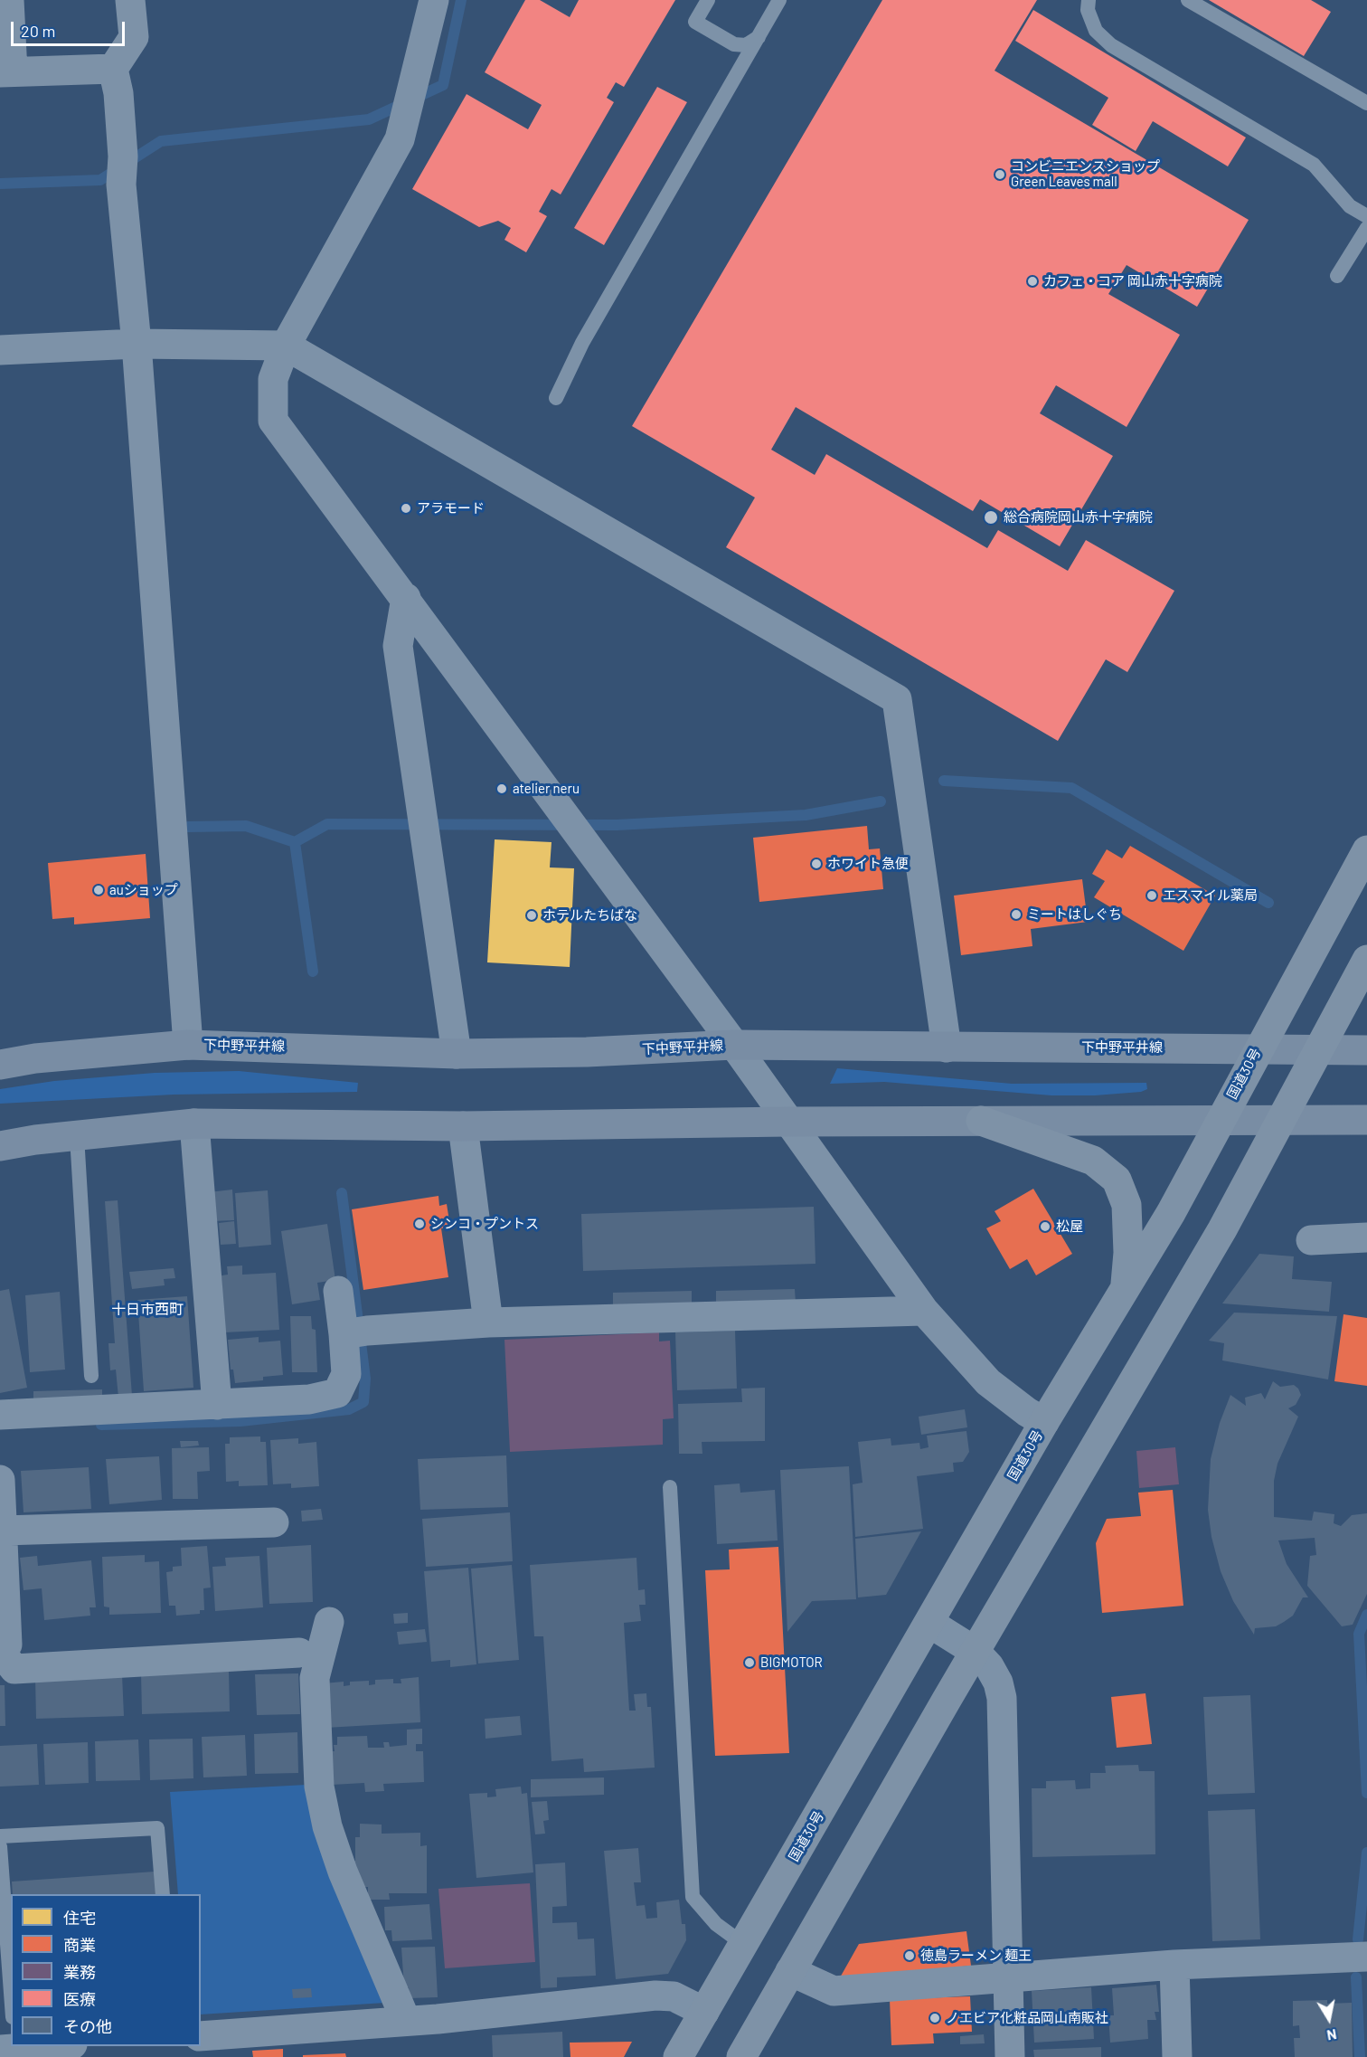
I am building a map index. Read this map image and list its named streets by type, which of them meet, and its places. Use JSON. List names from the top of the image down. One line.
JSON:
{"streets":{"highway":["国道30号"],"street":["下中野平井線"]},"crossings":[["下中野平井線","国道30号"]],"districts":["十日市西町"],"places":["コンビニエンスショップ Green Leaves mall","カフェ・コア 岡山赤十字病院","アラモード","総合病院岡山赤十字病院","atelier neru","ホワイト急便","auショップ","エスマイル薬局","ミートはしぐち","ホテルたちばな","シンコ・プントス","松屋","BIGMOTOR","徳島ラーメン 麺王","ノエビア化粧品岡山南販社"],"legend":["住宅","商業","業務","医療","その他"],"scale_bar":"20 m","north":"bottom"}
